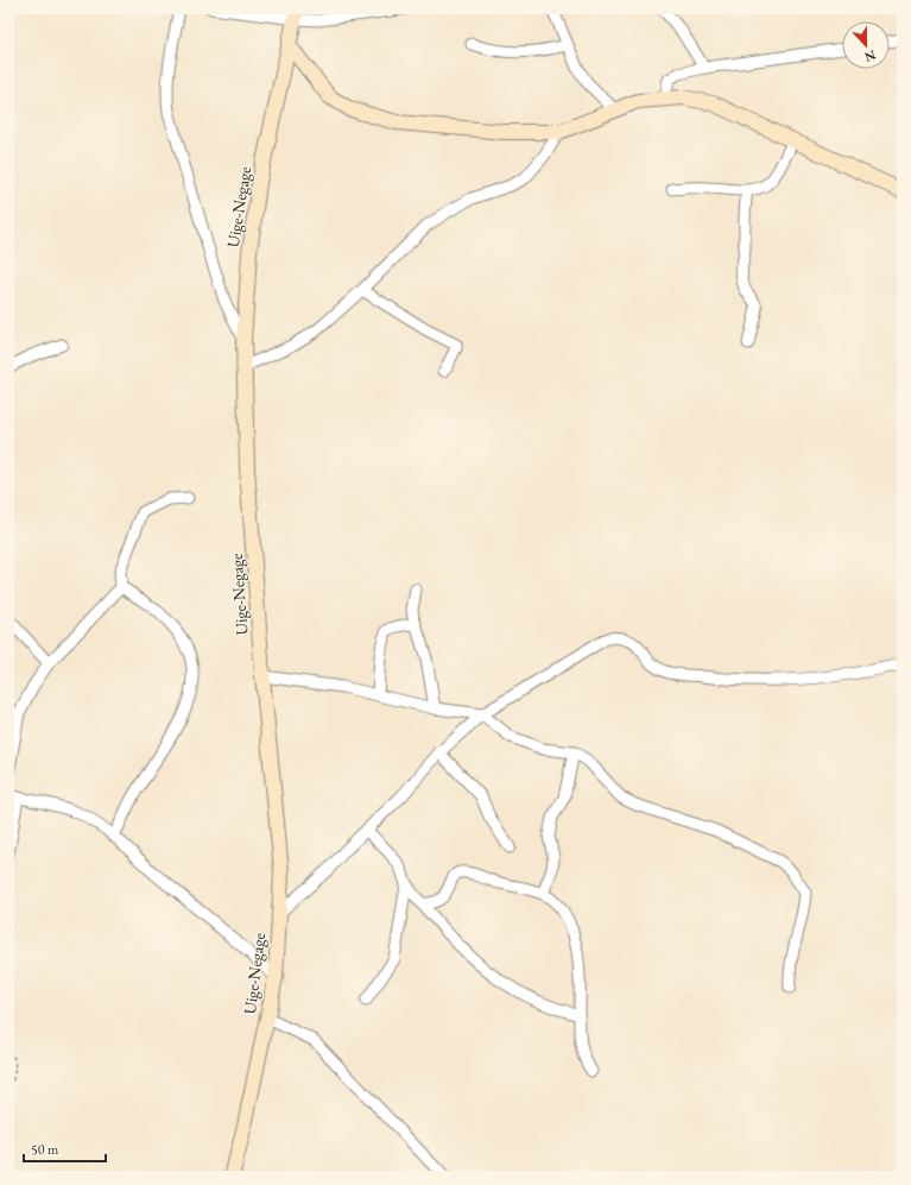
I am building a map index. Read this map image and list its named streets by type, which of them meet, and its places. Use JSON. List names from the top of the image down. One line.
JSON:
{"streets":{"main road":["Uige-Negage"]},"scale_bar":"50 m","north":"bottom"}
